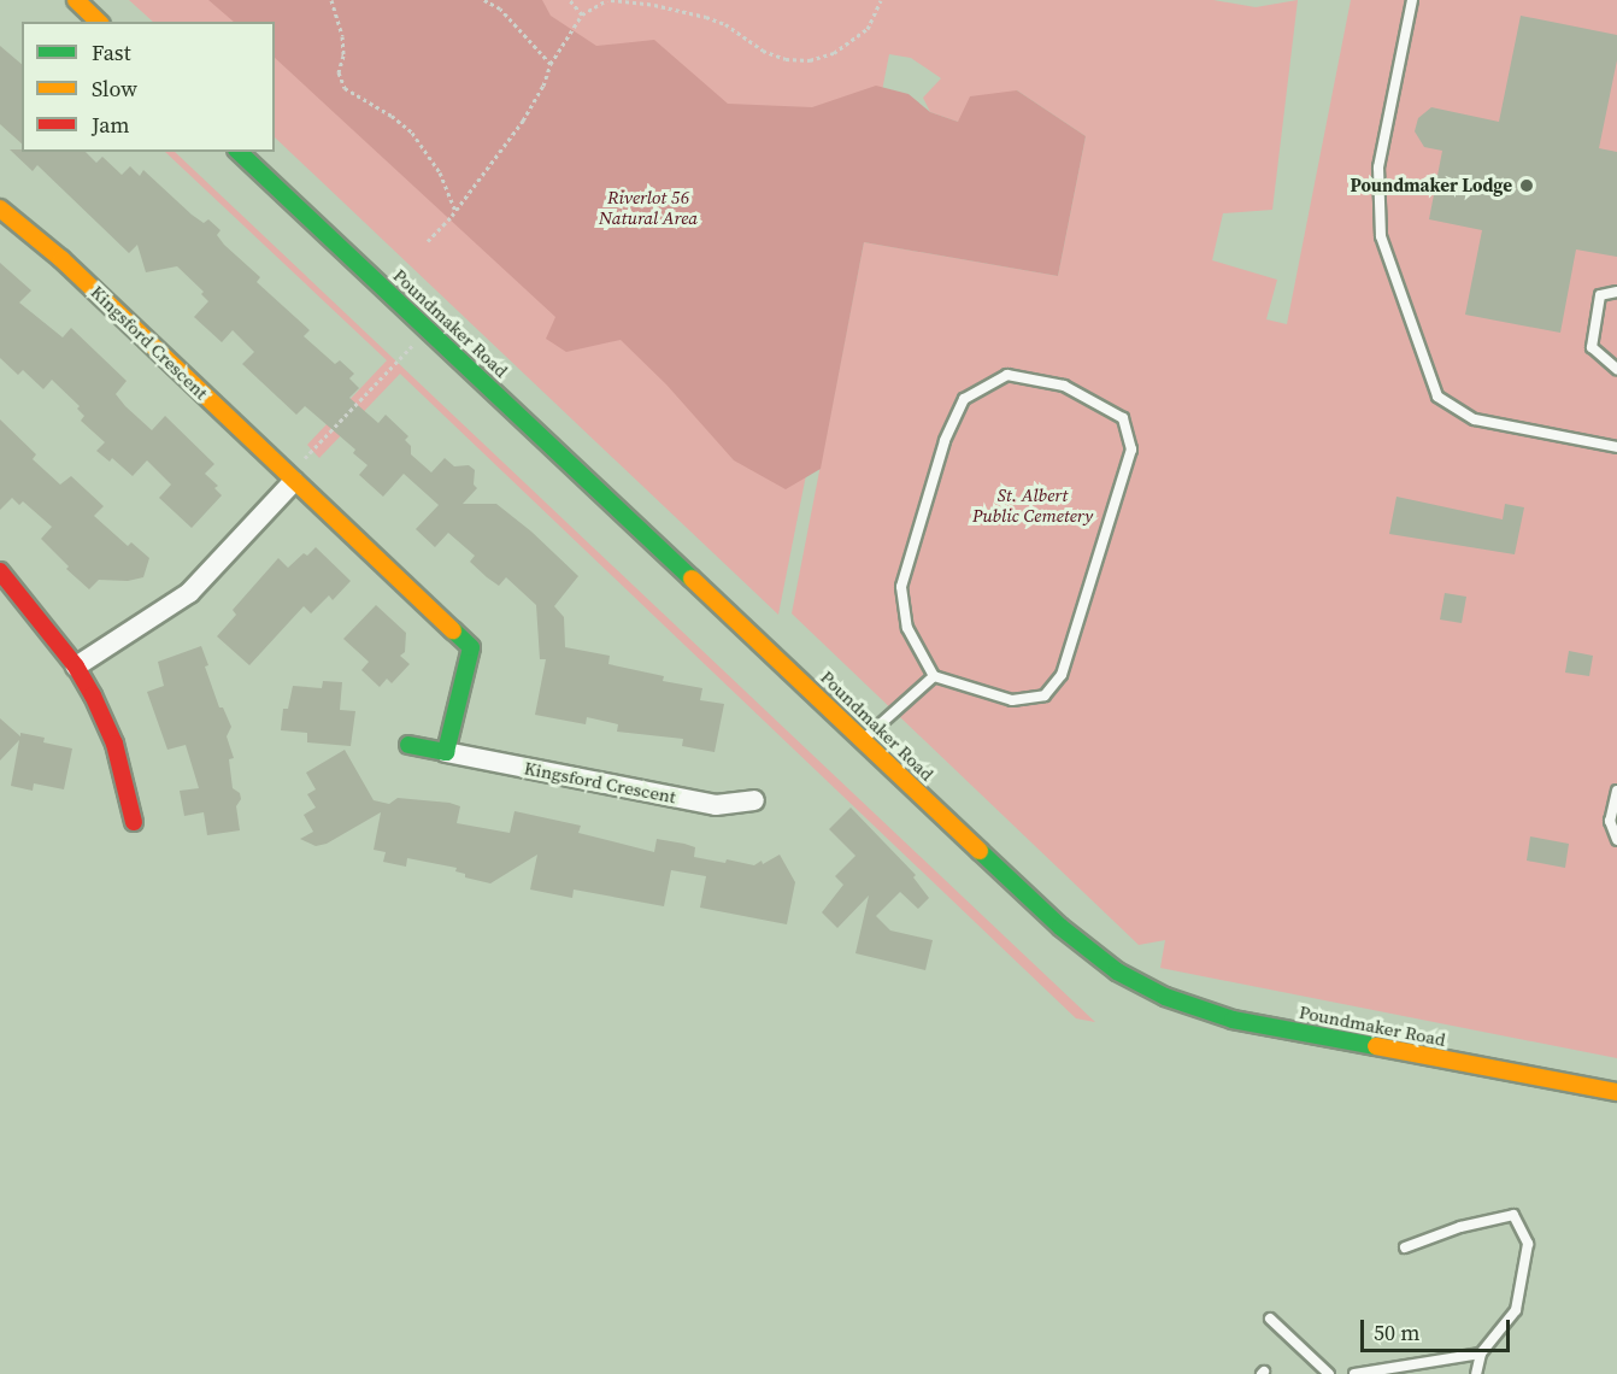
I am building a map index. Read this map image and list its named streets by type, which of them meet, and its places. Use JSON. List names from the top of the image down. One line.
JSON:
{"streets":{"street":["Poundmaker Road","Kingsford Crescent"]},"parks":["Riverlot 56 Natural Area","St. Albert Public Cemetery"],"places":["Poundmaker Lodge"],"legend":["Fast","Slow","Jam"],"scale_bar":"50 m"}
